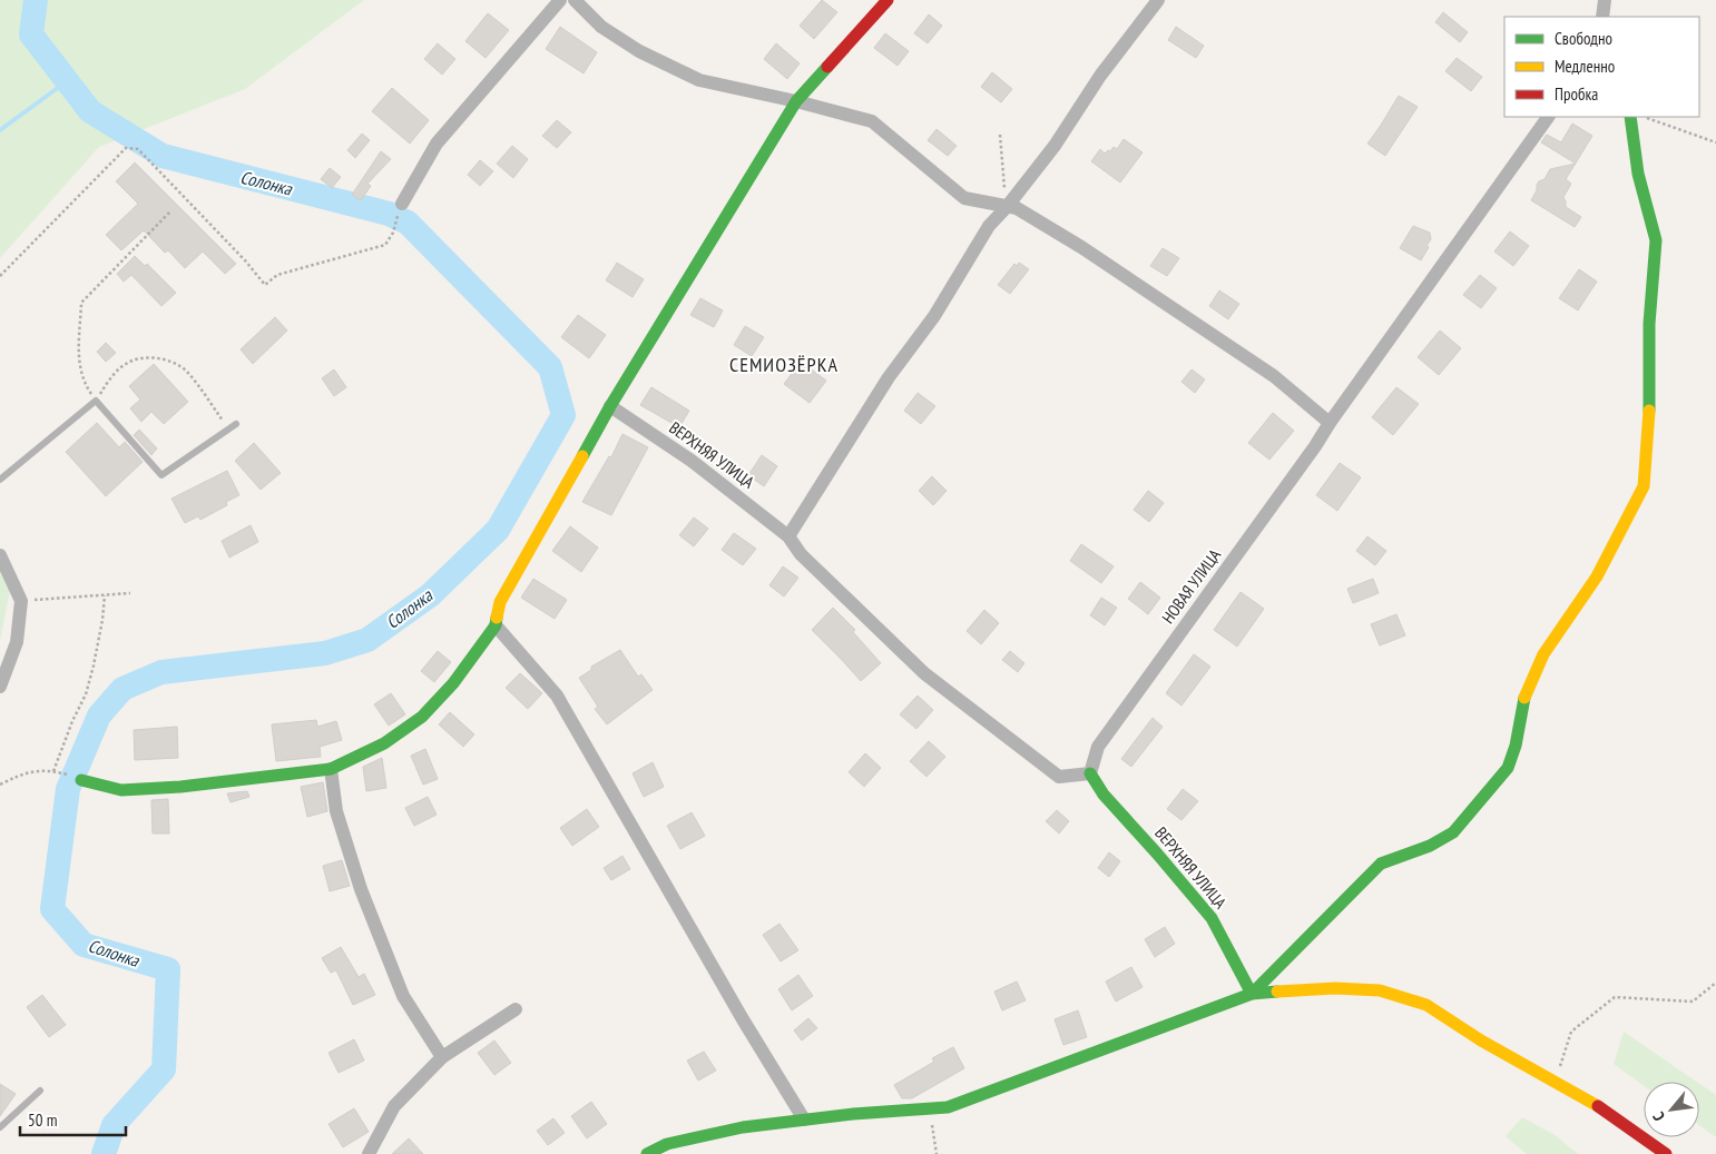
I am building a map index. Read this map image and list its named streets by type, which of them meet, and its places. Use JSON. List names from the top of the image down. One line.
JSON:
{"streets":{"street":["ВЕРХНЯЯ УЛИЦА","НОВАЯ УЛИЦА"]},"crossings":[["ВЕРХНЯЯ УЛИЦА","НОВАЯ УЛИЦА"]],"districts":["СЕМИОЗЁРКА"],"water":["Солонка"],"legend":["Свободно","Медленно","Пробка"],"scale_bar":"50 m","north":"bottom left"}
